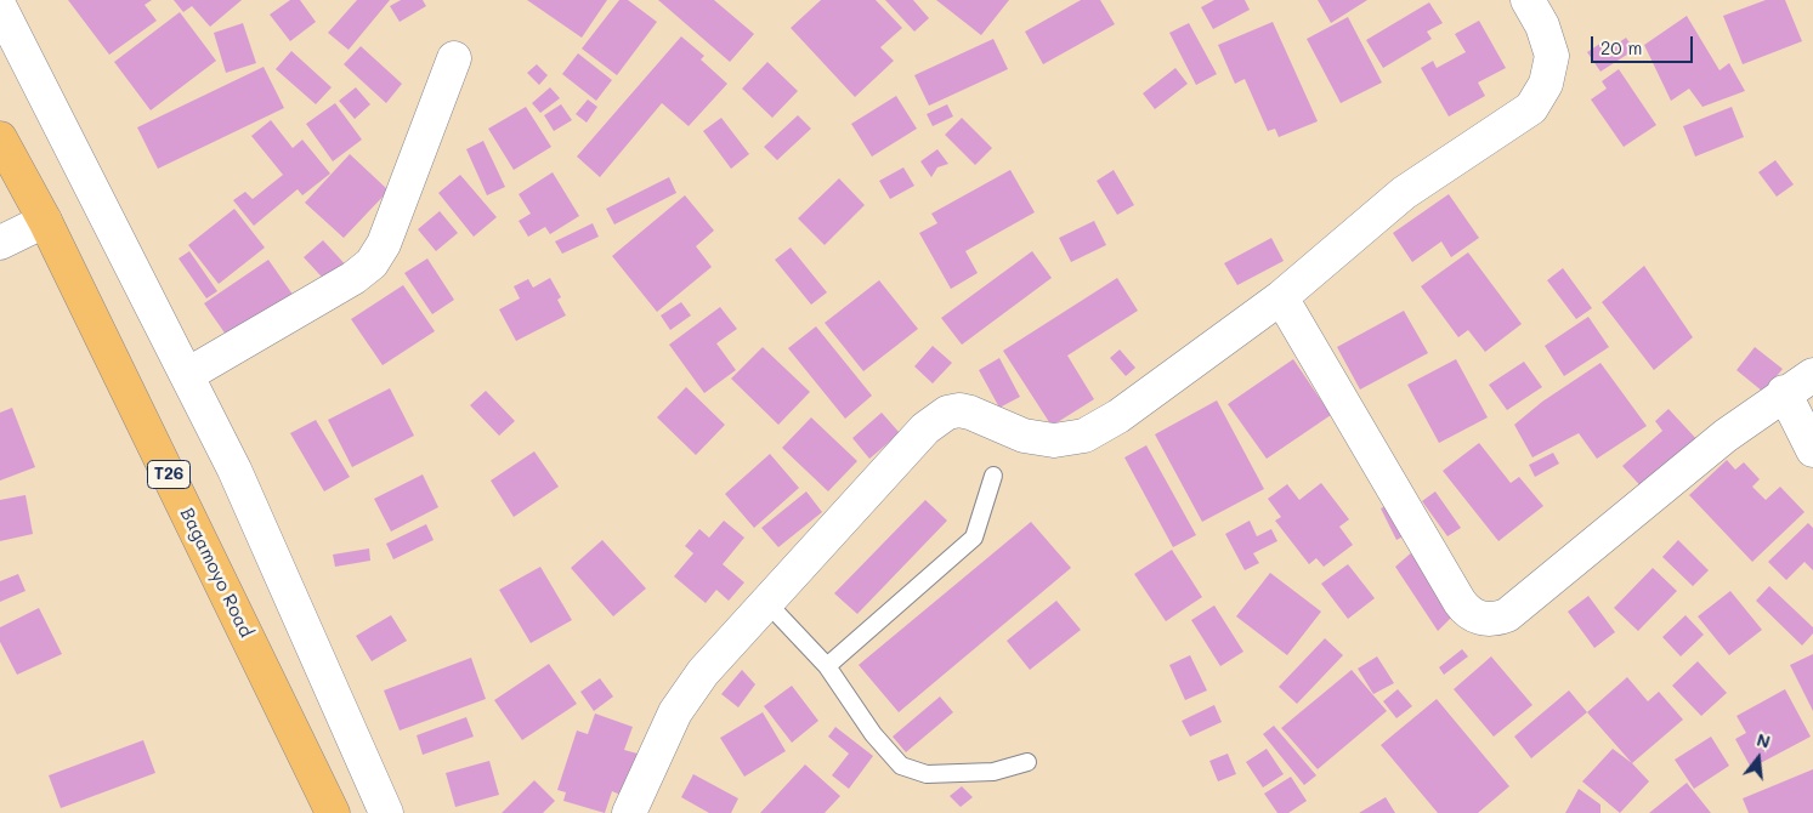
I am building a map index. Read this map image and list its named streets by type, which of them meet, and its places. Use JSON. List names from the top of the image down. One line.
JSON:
{"streets":{"highway":["T26","Bagamoyo Road"]},"scale_bar":"20 m","north":"top"}
